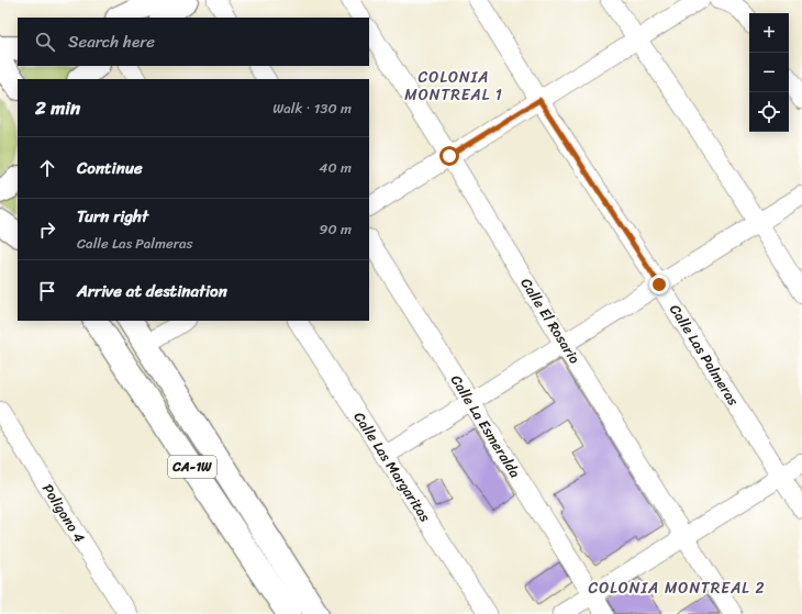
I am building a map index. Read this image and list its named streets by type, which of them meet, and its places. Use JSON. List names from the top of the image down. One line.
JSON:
{"streets":{"main road":["CA-1W"],"street":["Calle El Rosario","Calle Las Palmeras","Calle La Esmeralda","Calle Las Margaritas","Poligono 4"]},"districts":["COLONIA MONTREAL 1","COLONIA MONTREAL 2"],"page":{"map_buttons":["+","−"],"search":"Search here","heading":["2 min","Walk · 130 m"],"list":[["Continue","40 m"],["Turn right","Calle Las Palmeras","90 m"],"Arrive at destination"]}}
